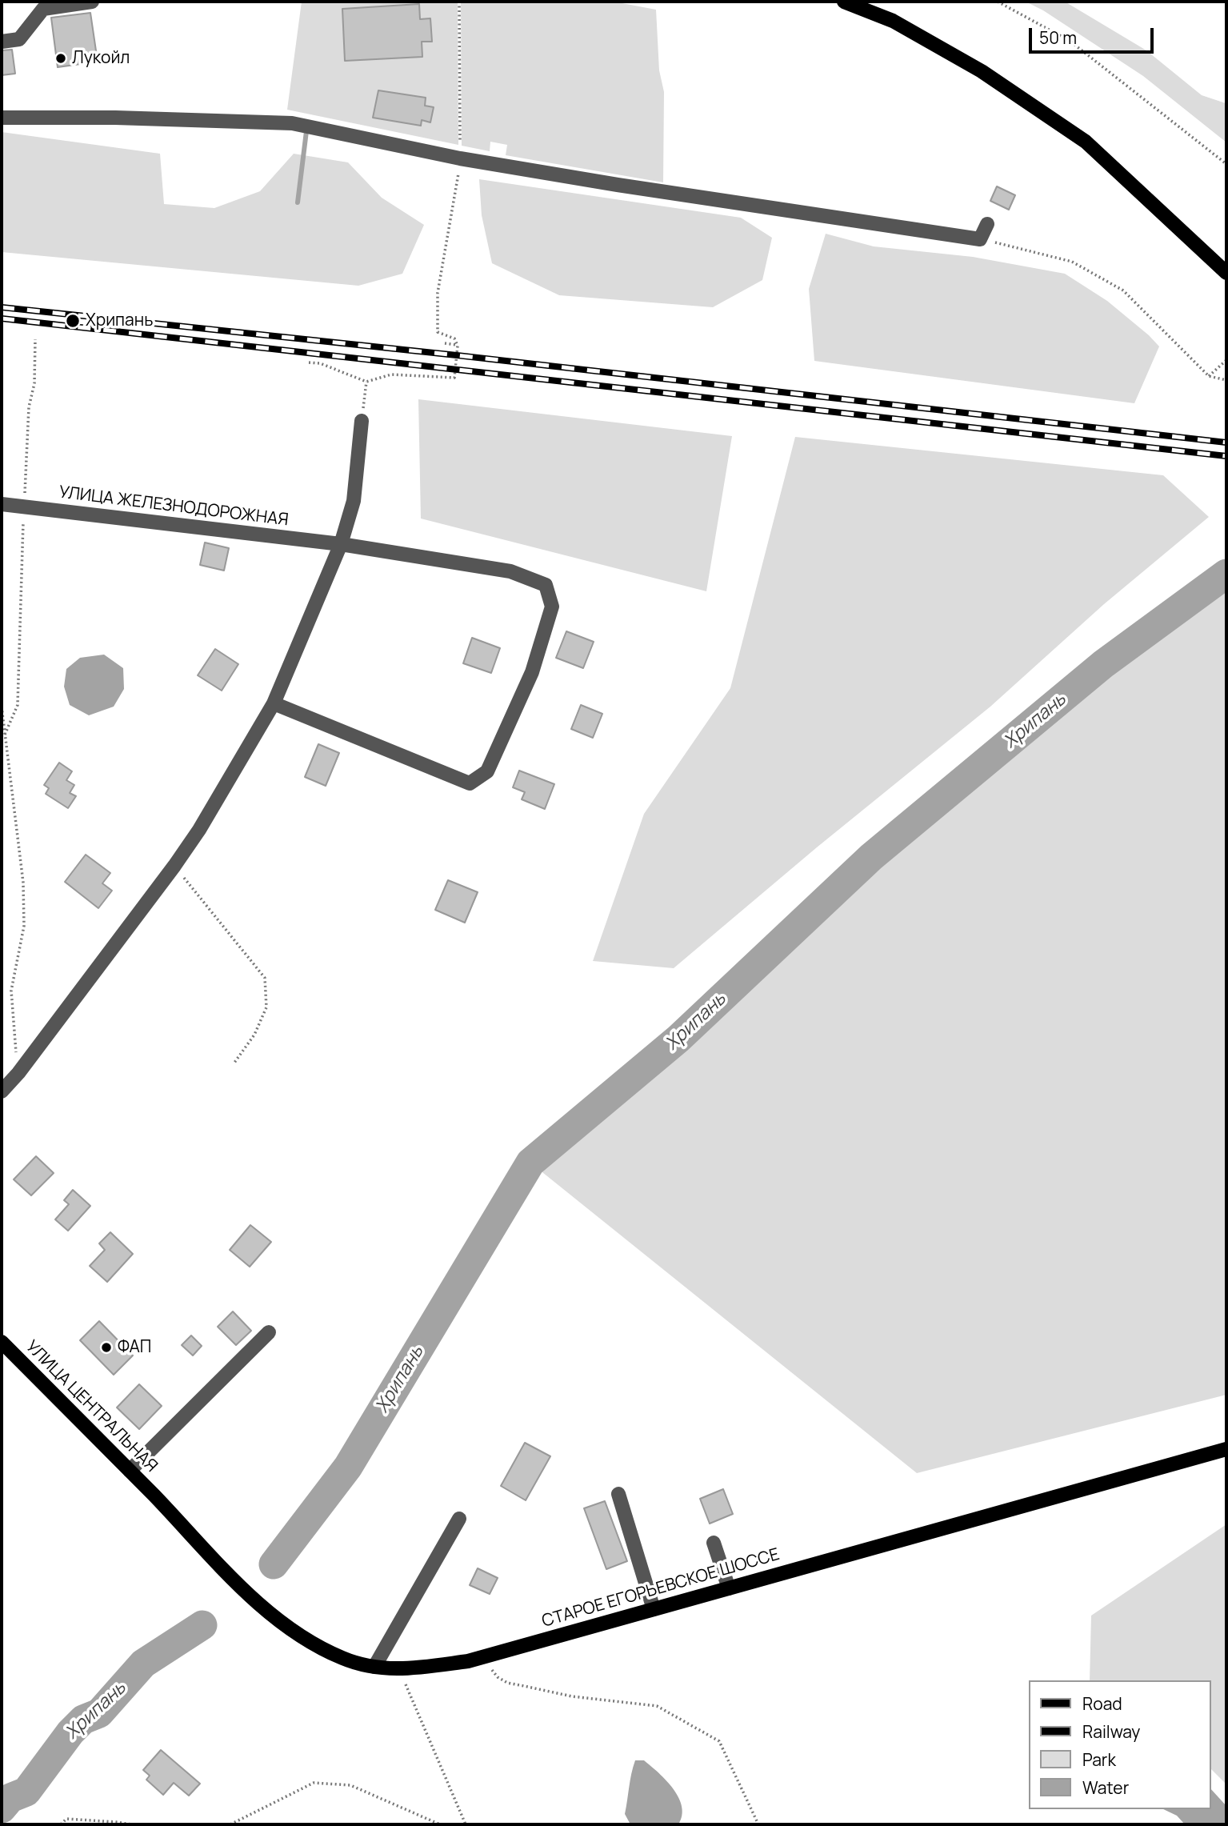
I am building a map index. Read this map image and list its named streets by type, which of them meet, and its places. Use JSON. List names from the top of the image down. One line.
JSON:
{"streets":{"main road":["УЛИЦА ЦЕНТРАЛЬНАЯ","СТАРОЕ ЕГОРЬЕВСКОЕ ШОССЕ"],"street":["УЛИЦА ЖЕЛЕЗНОДОРОЖНАЯ"]},"crossings":[["УЛИЦА ЦЕНТРАЛЬНАЯ","СТАРОЕ ЕГОРЬЕВСКОЕ ШОССЕ"]],"water":["Хрипань"],"places":["Лукойл","Хрипань","ФАП"],"legend":["Road","Railway","Park","Water"],"scale_bar":"50 m"}
